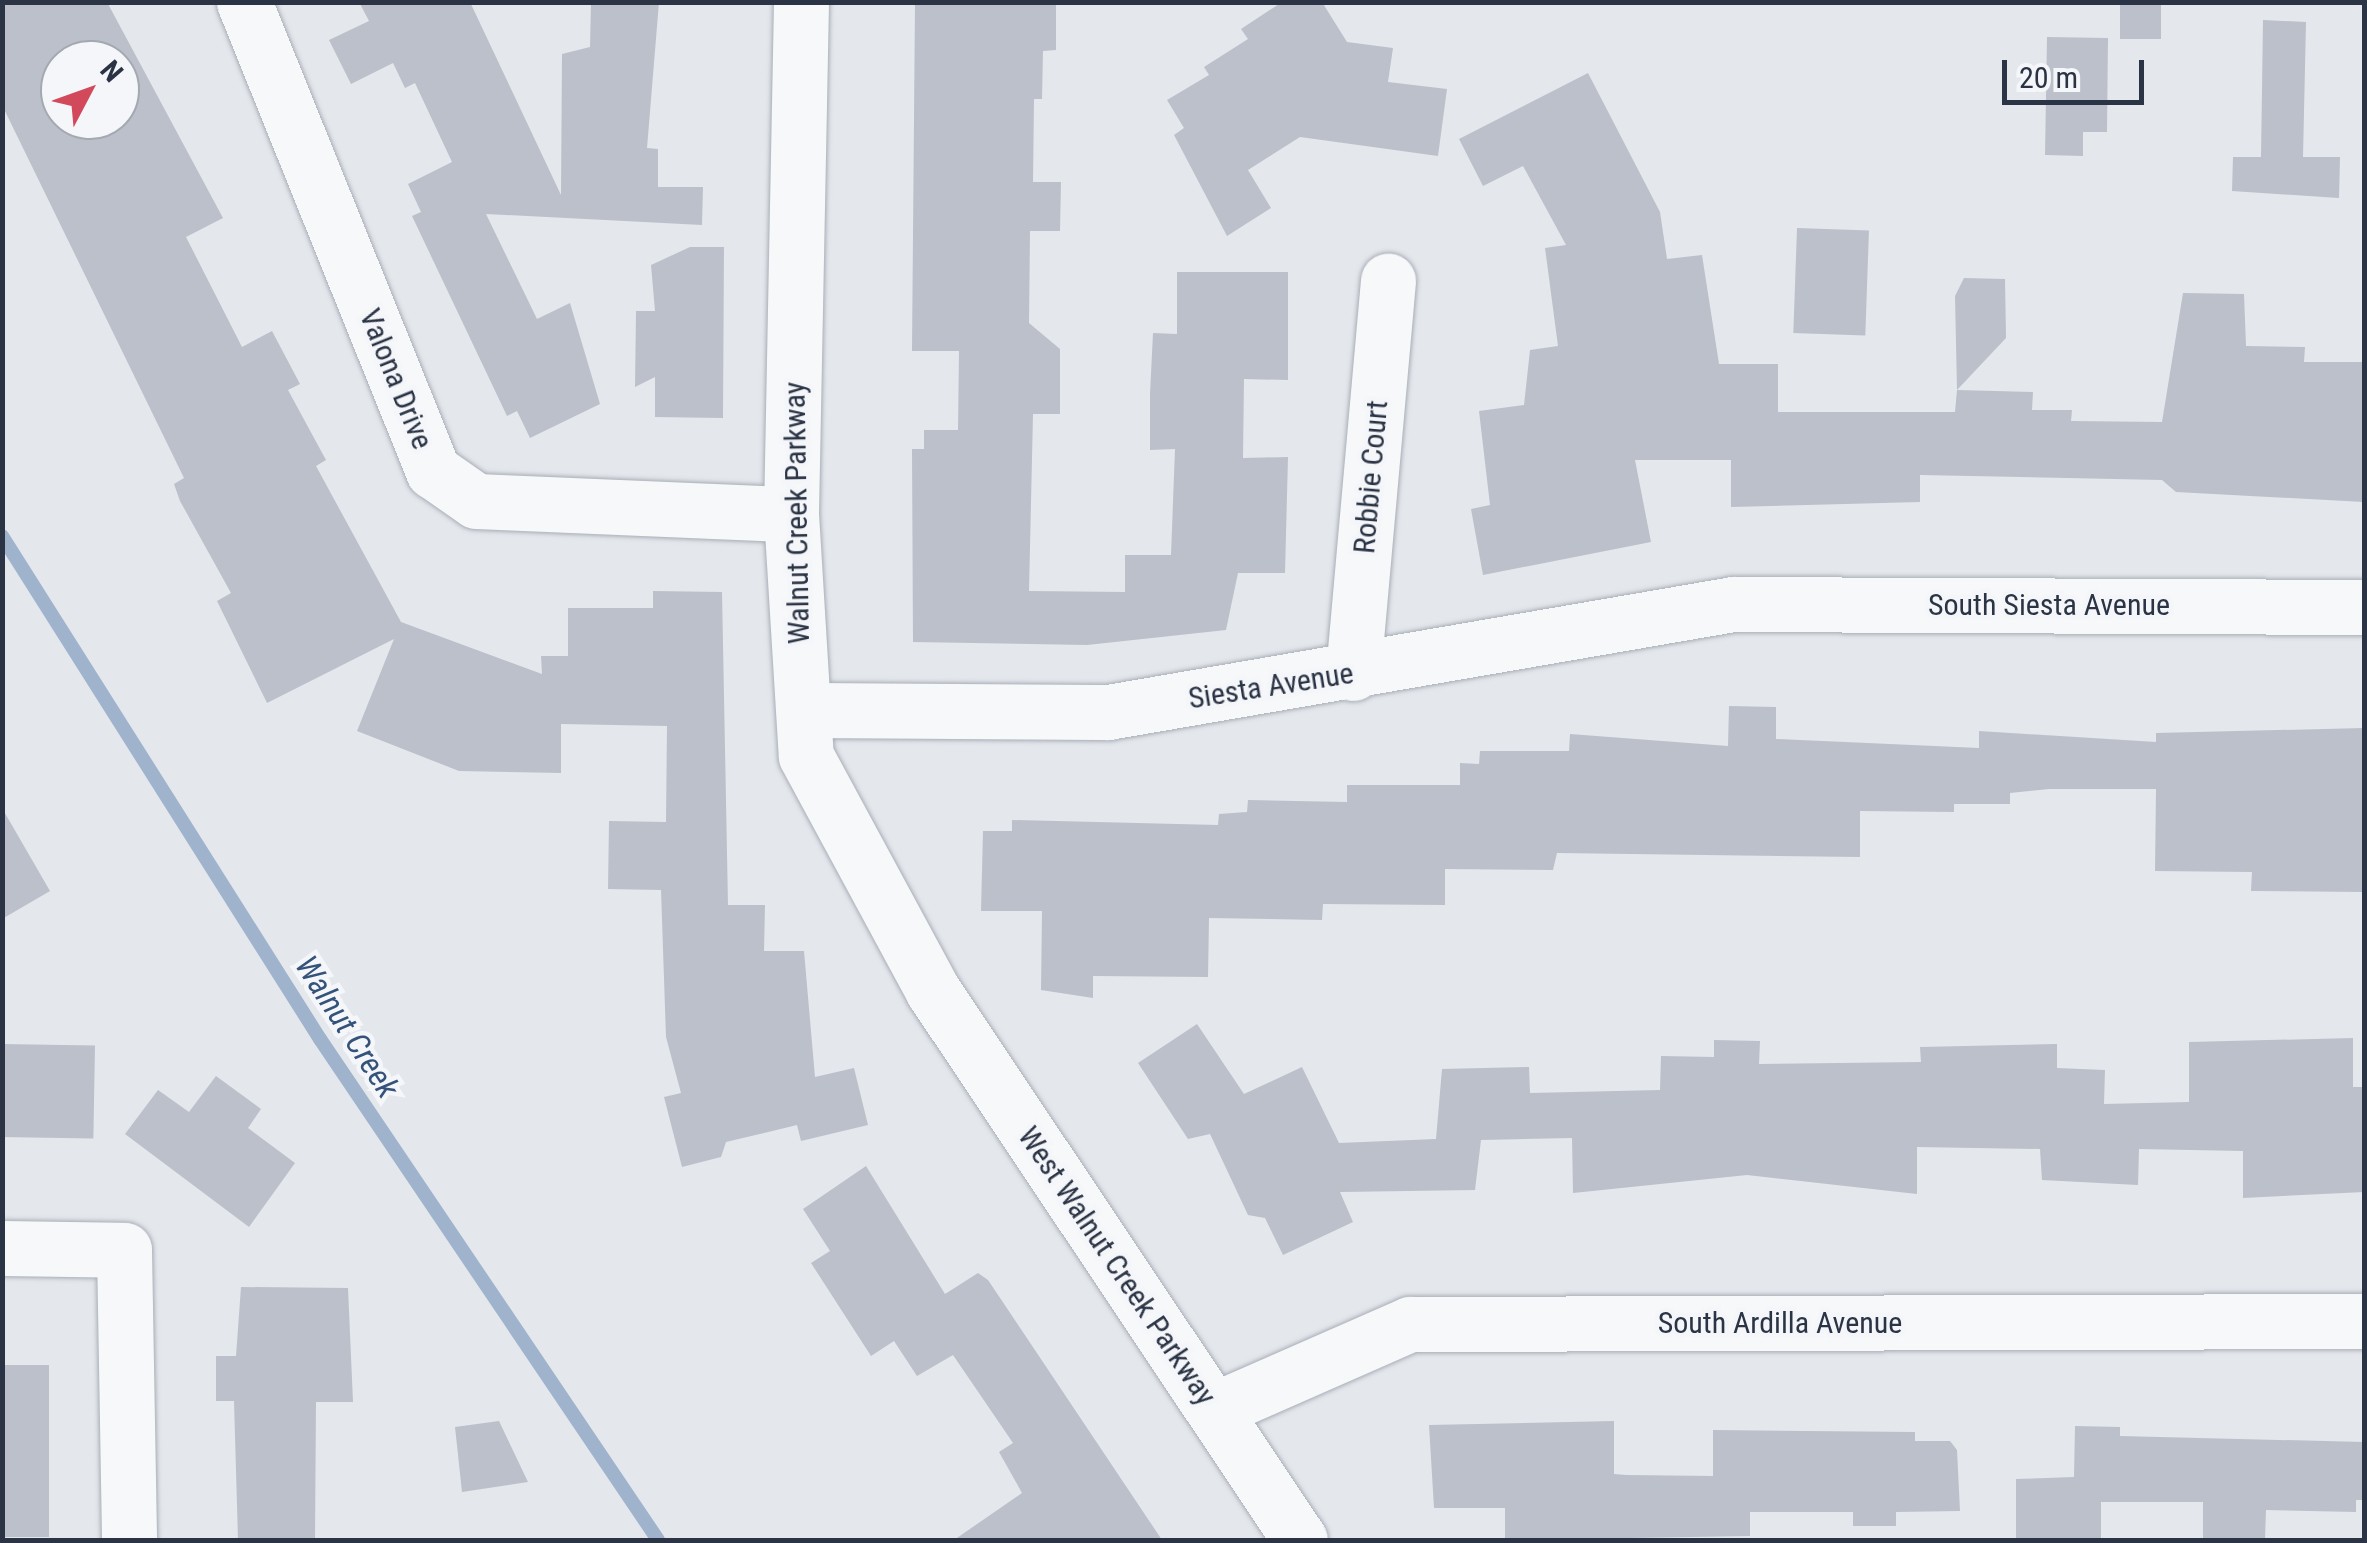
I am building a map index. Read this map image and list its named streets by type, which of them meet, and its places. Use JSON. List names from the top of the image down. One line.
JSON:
{"streets":{"street":["Valona Drive","Robbie Court","Walnut Creek Parkway","South Siesta Avenue","Siesta Avenue","West Walnut Creek Parkway","South Ardilla Avenue"]},"crossings":[["Valona Drive","Walnut Creek Parkway"],["Robbie Court","Siesta Avenue"],["Walnut Creek Parkway","Siesta Avenue"],["Walnut Creek Parkway","West Walnut Creek Parkway"],["South Siesta Avenue","Siesta Avenue"],["West Walnut Creek Parkway","South Ardilla Avenue"]],"water":["Walnut Creek"],"scale_bar":"20 m","north":"top right"}
